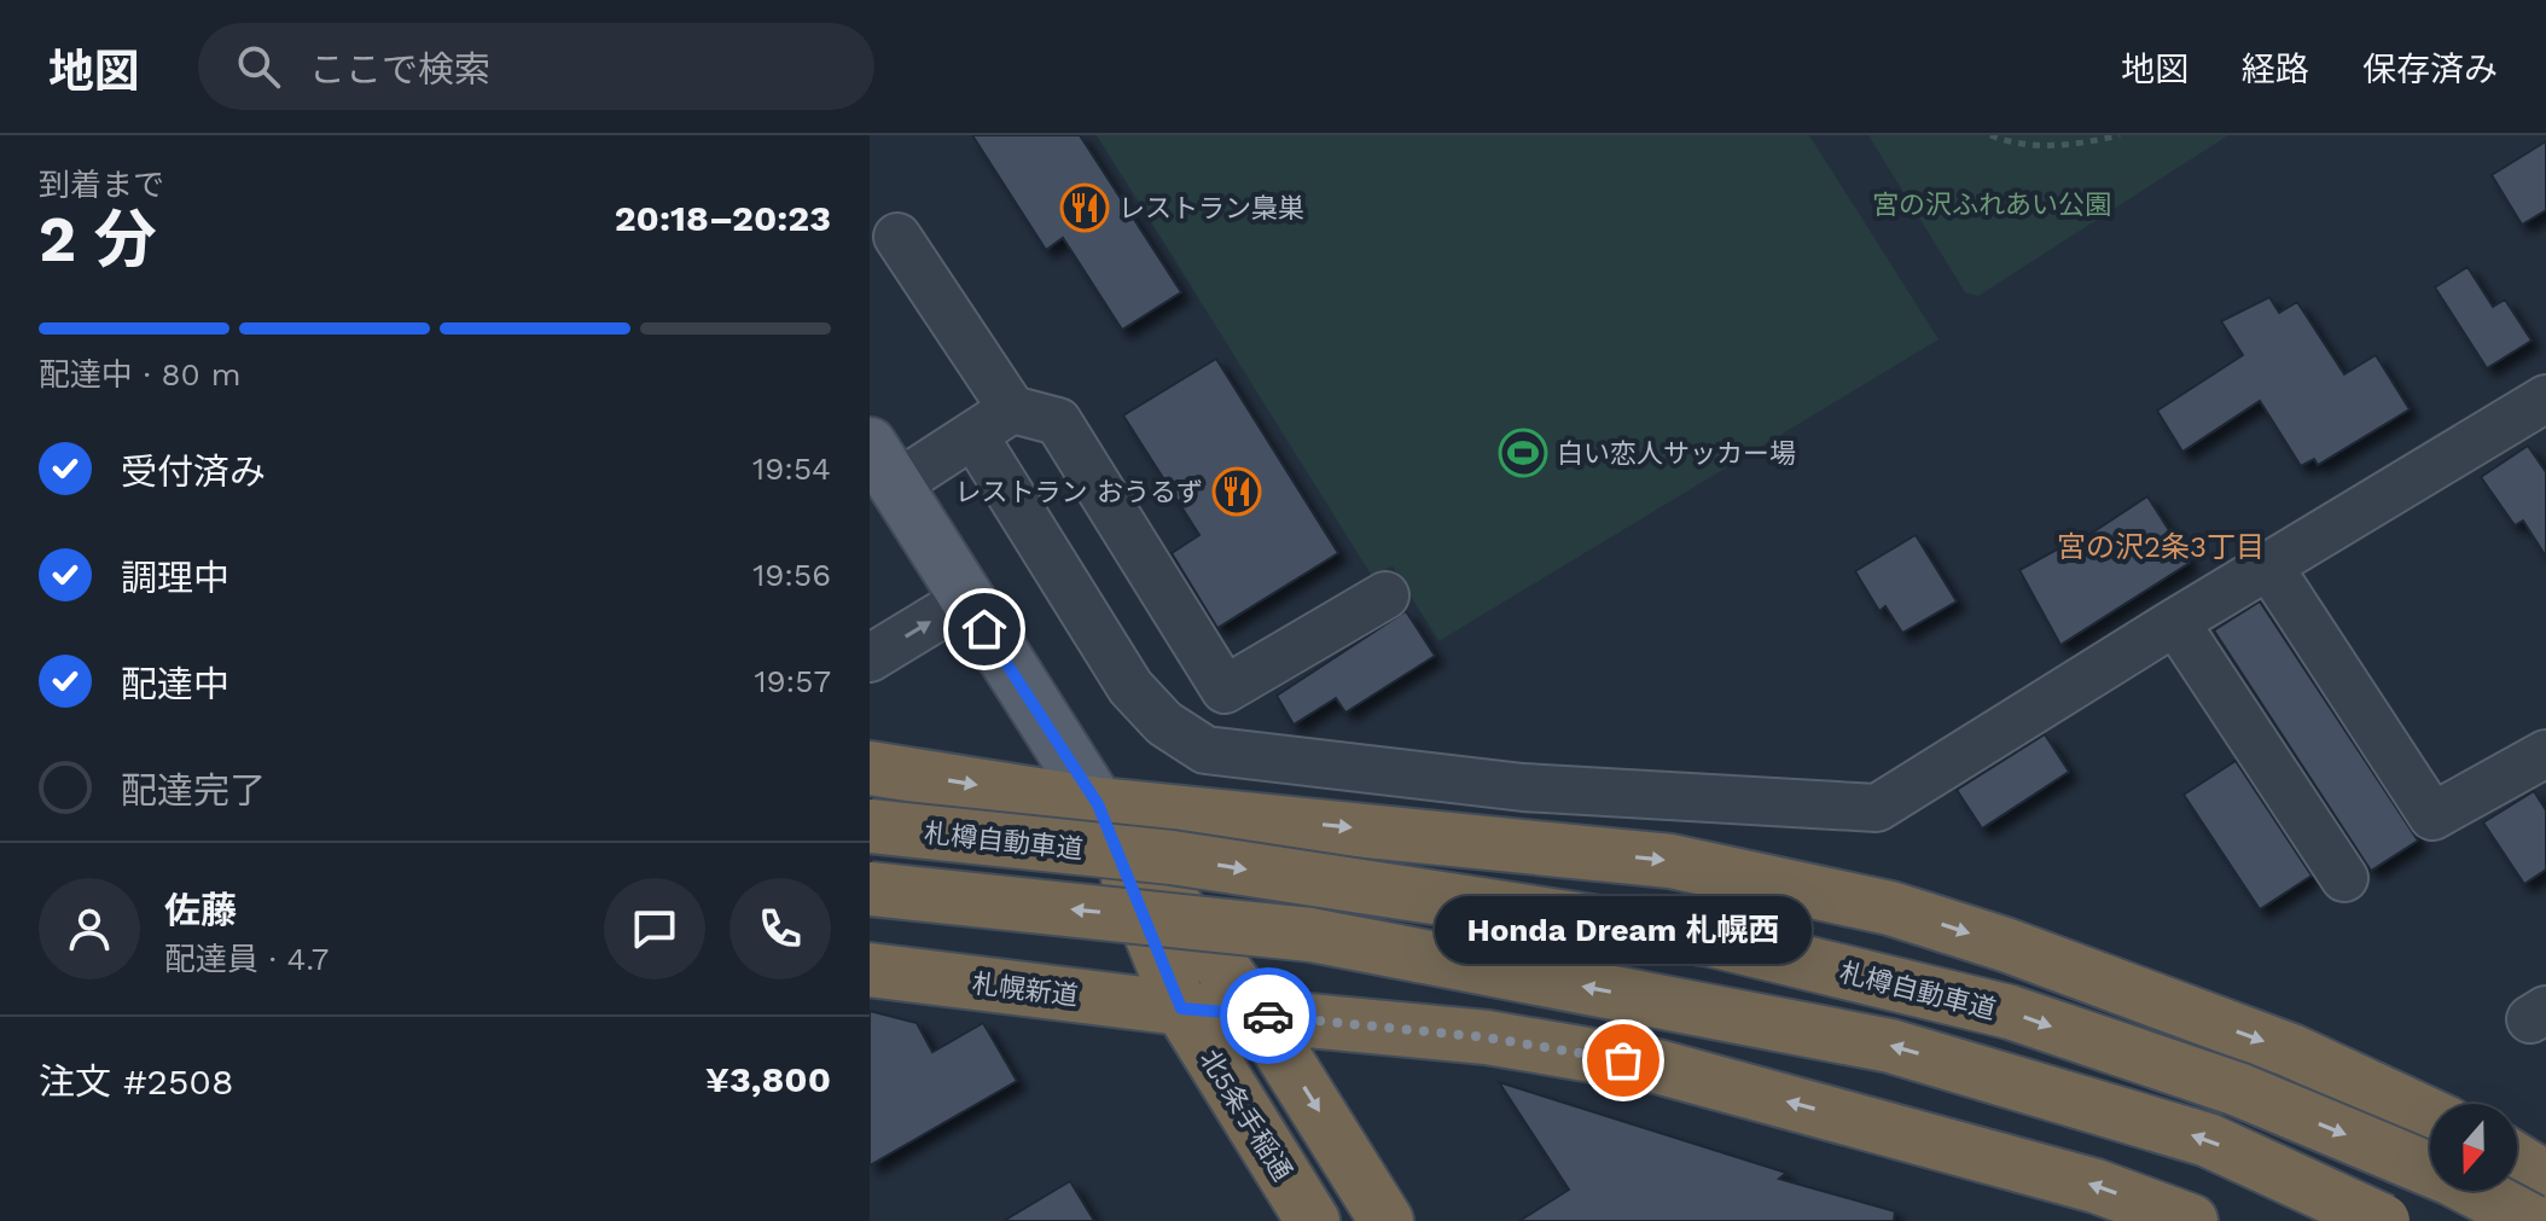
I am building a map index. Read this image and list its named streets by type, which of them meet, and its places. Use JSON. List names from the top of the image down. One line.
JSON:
{"streets":{"highway":["札樽自動車道","札幌新道","北5条手稲通"]},"crossings":[["札幌新道","北5条手稲通"]],"districts":["宮の沢2条3丁目"],"parks":["宮の沢ふれあい公園"],"places":{"restaurant":["レストラン梟巣","レストラン おうるず"],"sports":["白い恋人サッカー場"],"other":["Honda Dream 札幌西"]},"north":"bottom","page":{"header":"地図","search":"ここで検索","nav":["地図","経路","保存済み"],"heading":["2 分","到着まで","20:18–20:23"],"panel":["佐藤","配達員 · 4.7","注文 #2508","¥3,800"],"bar":"配達中 · 80 m","list":[["受付済み","19:54"],["調理中","19:56"],["配達中","19:57"],"配達完了"],"bubble":"Honda Dream 札幌西"}}
